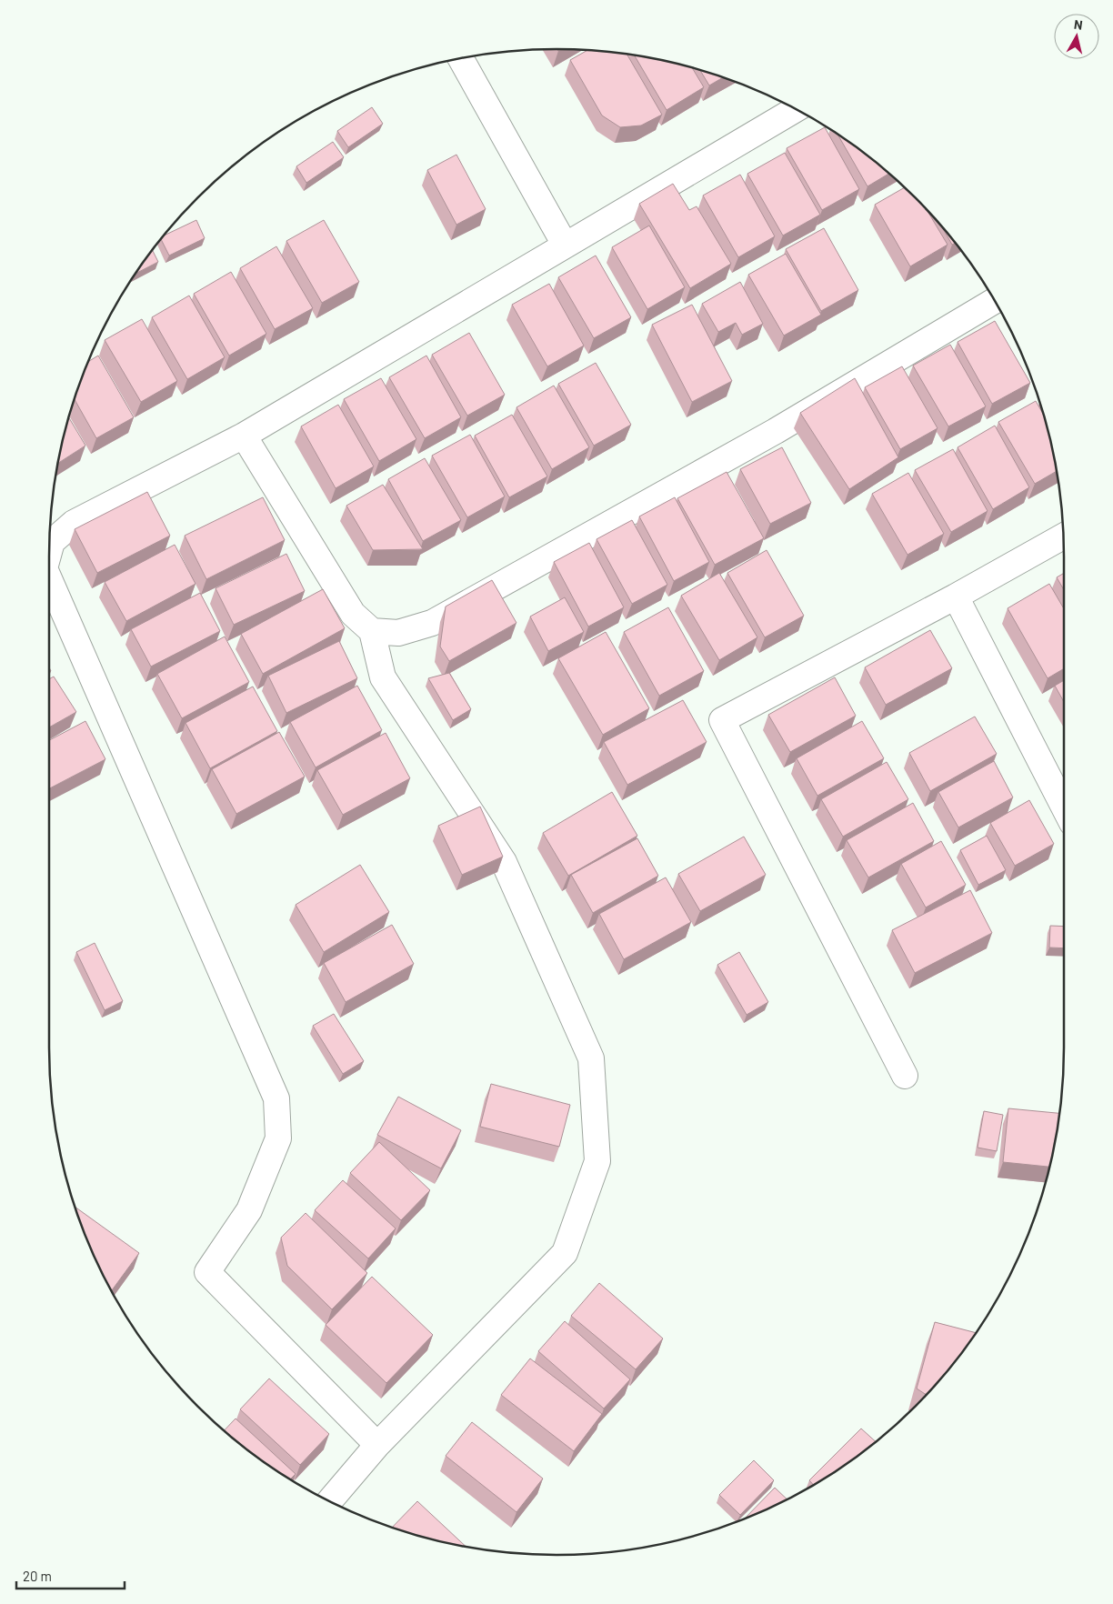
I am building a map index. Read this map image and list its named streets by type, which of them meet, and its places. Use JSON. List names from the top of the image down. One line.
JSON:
{"scale_bar":"20 m","north":"top"}
